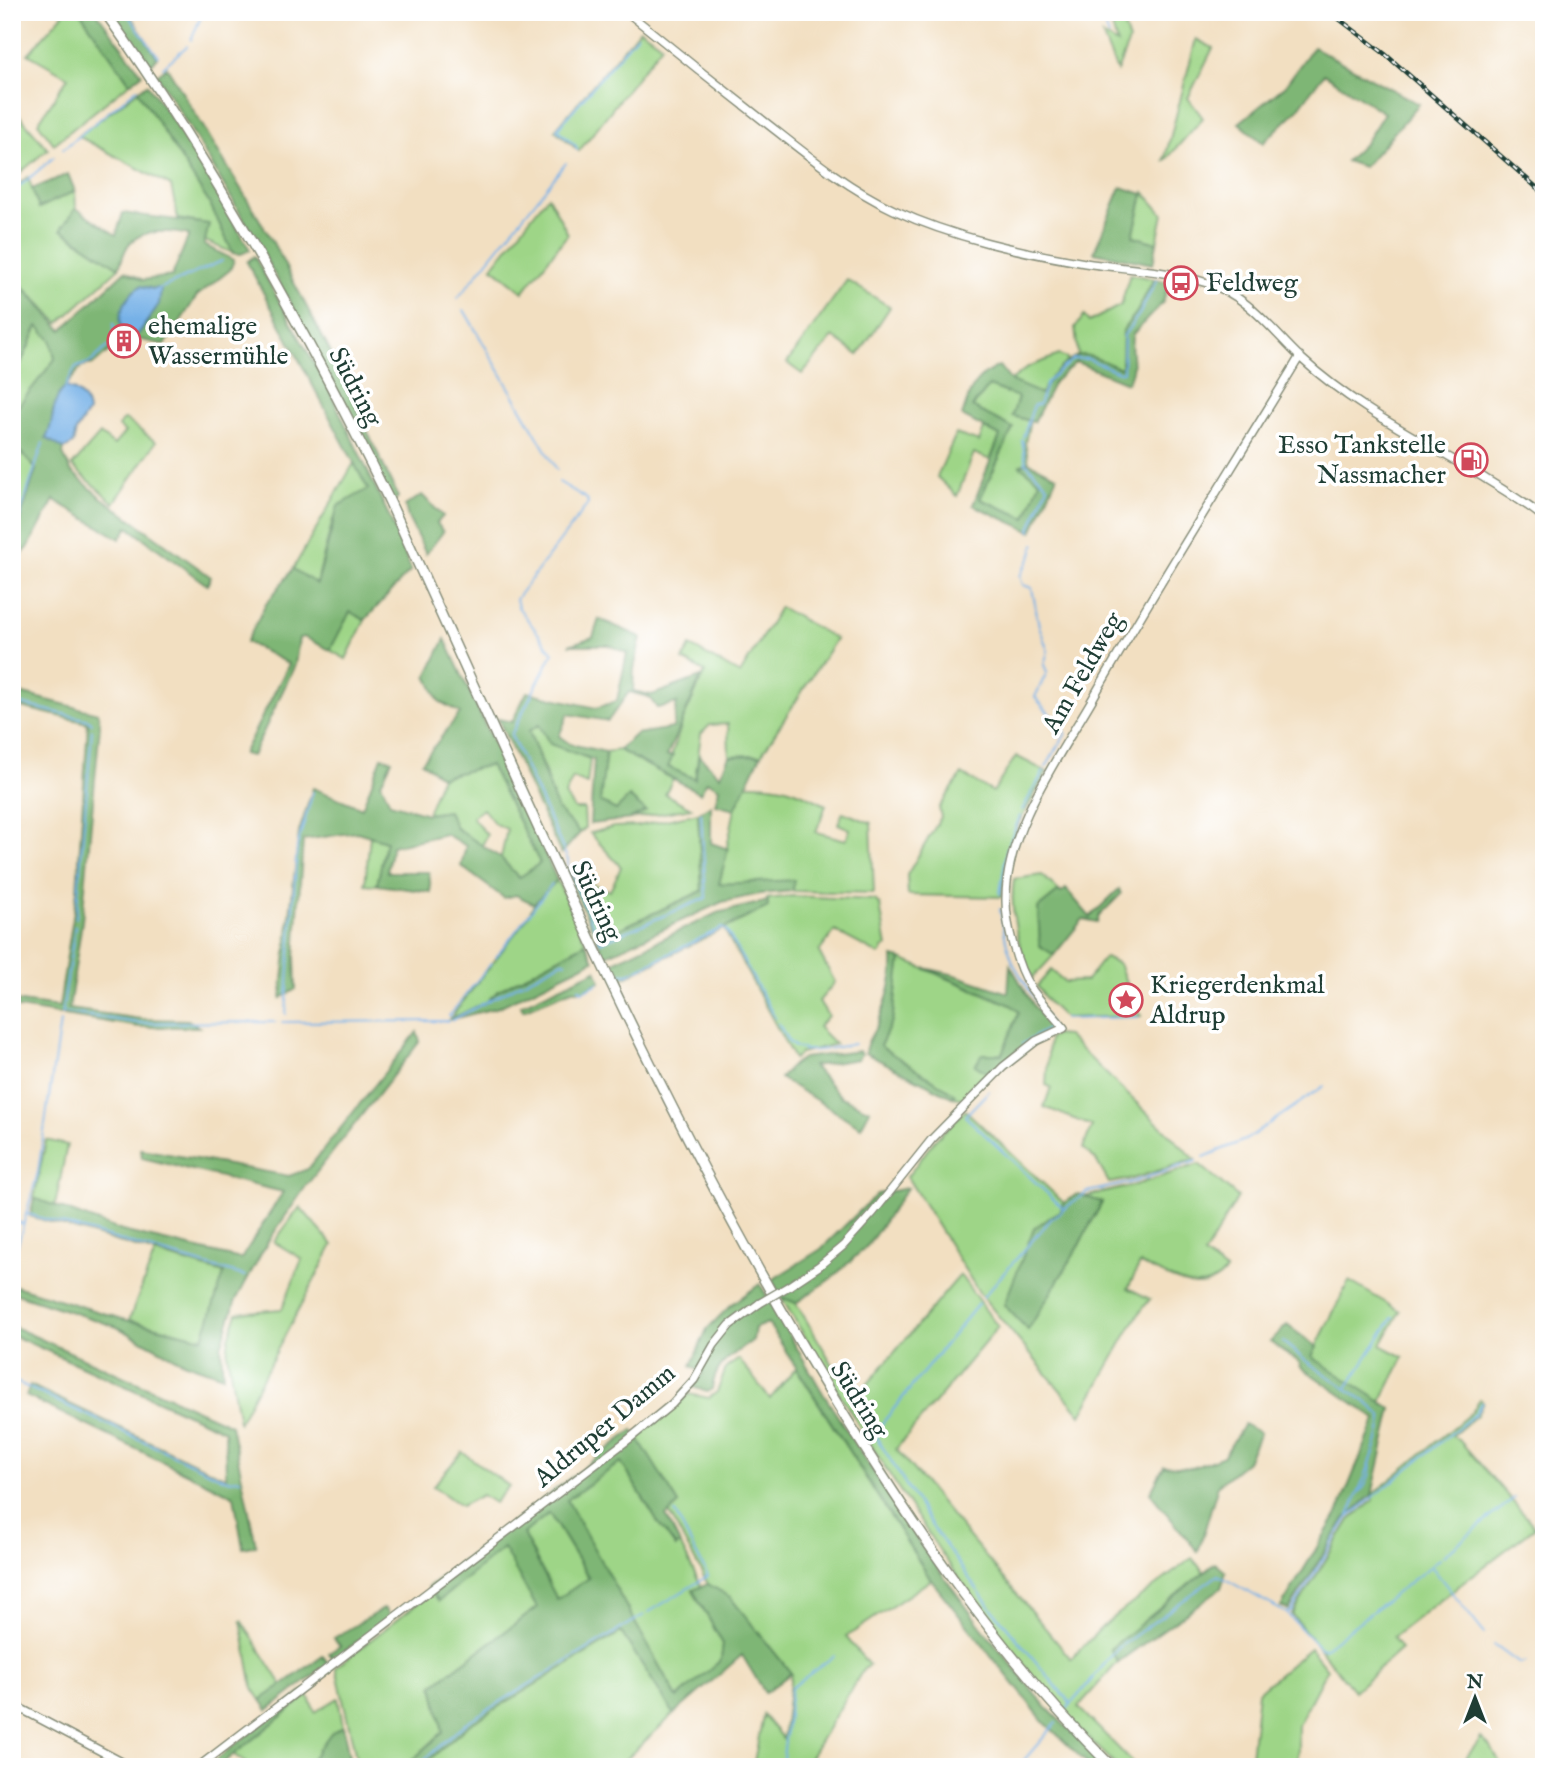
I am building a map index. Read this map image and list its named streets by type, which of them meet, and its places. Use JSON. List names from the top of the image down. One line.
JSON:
{"streets":{"main road":["Südring"],"street":["Am Feldweg","Aldruper Damm"]},"crossings":[["Am Feldweg","Aldruper Damm"]],"places":{"bus stop":["Feldweg"],"building":["ehemalige Wassermühle"],"fuel station":["Esso Tankstelle Nassmacher"],"place":["Kriegerdenkmal Aldrup"]},"north":"top"}
